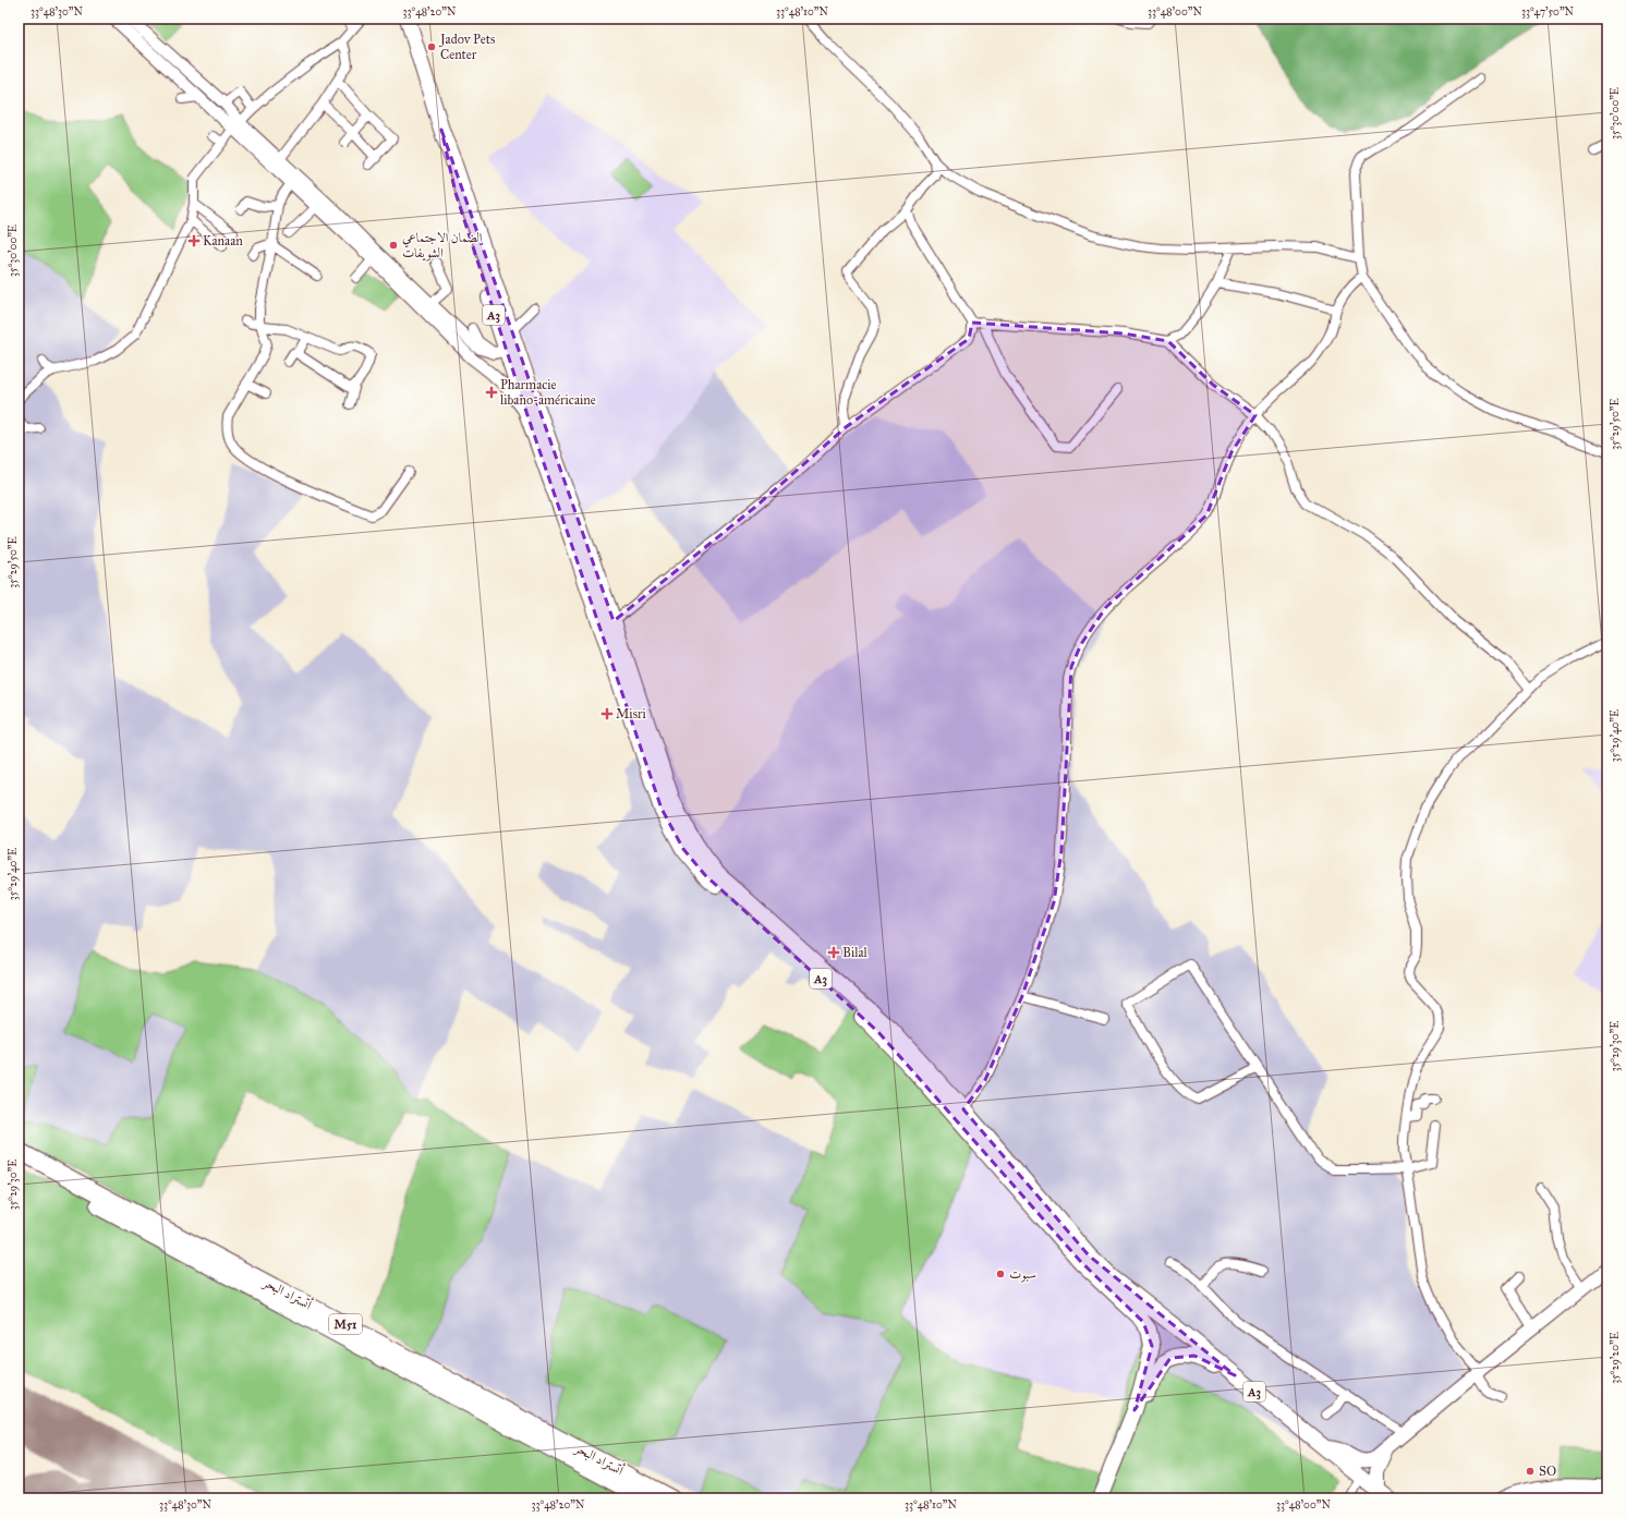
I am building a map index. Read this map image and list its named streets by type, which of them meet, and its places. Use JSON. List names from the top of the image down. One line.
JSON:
{"streets":{"highway":["A3","أتستراد البحر","M51"]},"places":{"other":["Jadov Pets Center","الضمان الاجتماعي الشويفات","سبوت","SO"],"health":["Kanaan","Pharmacie libano-américaine","Misri","Bilal"]},"coordinates":["33°48'30\"N","33°48'20\"N","33°48'10\"N","33°48'00\"N","33°47'50\"N","35°30'00\"E","35°29'50\"E","35°29'40\"E","35°29'30\"E","35°29'20\"E"]}
